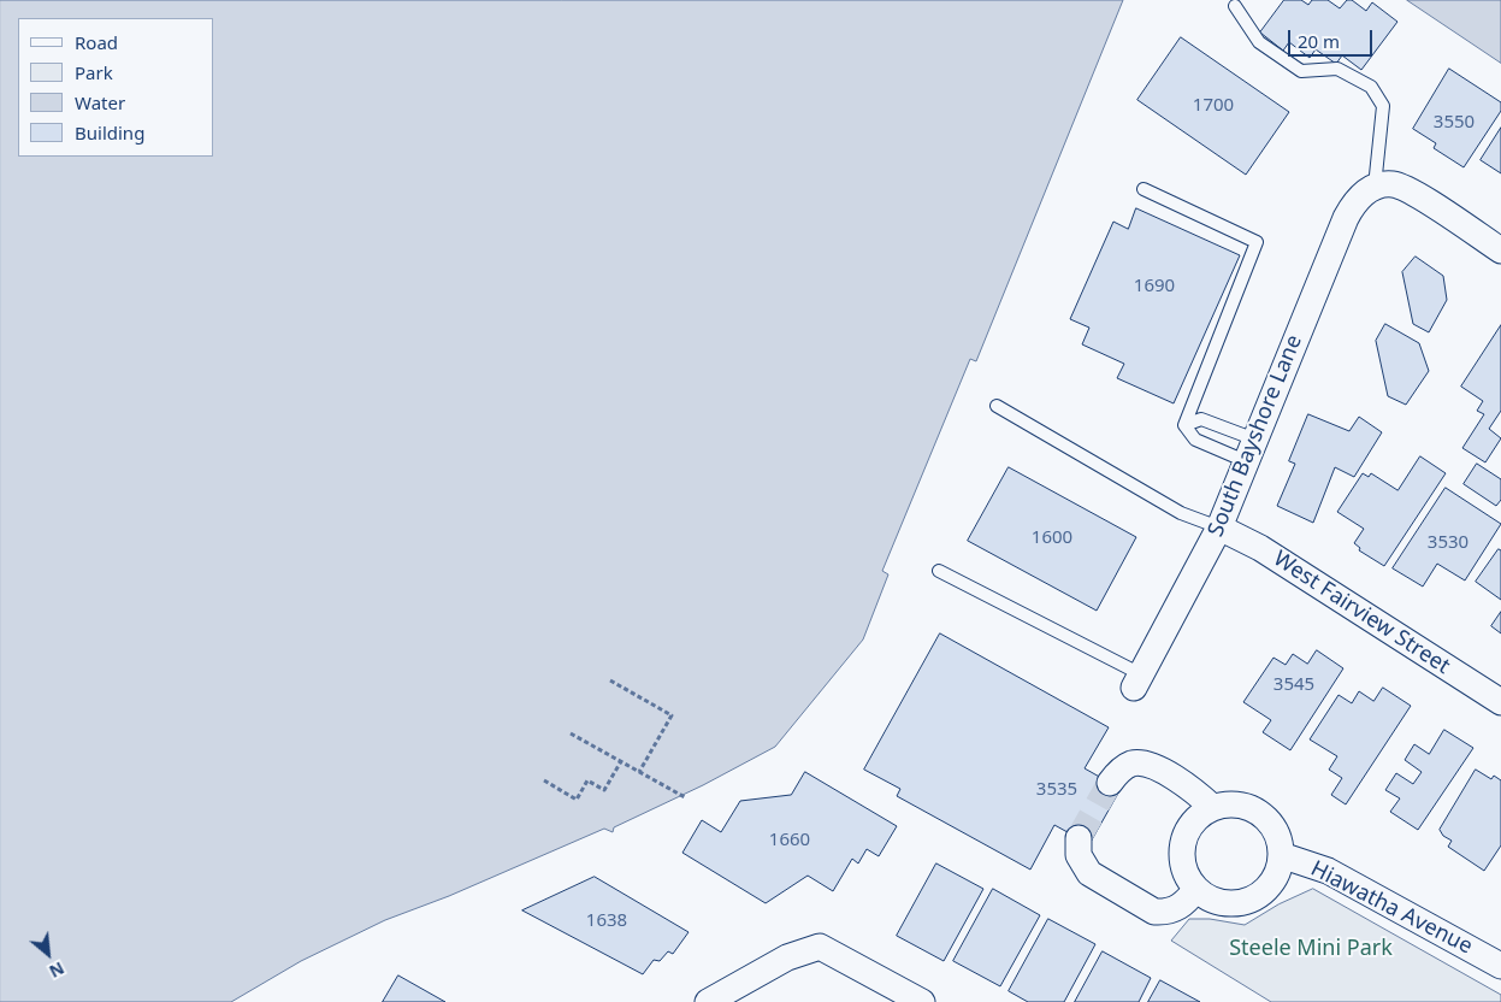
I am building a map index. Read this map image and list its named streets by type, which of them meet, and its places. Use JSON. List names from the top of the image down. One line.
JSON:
{"streets":{"street":["South Bayshore Lane","West Fairview Street","Hiawatha Avenue"]},"crossings":[["South Bayshore Lane","West Fairview Street"]],"parks":["Steele Mini Park"],"house_numbers":["1700","3550","1690","1600","3530","3545","3535","1660","1638"],"legend":["Road","Park","Water","Building"],"scale_bar":"20 m","north":"bottom right"}
